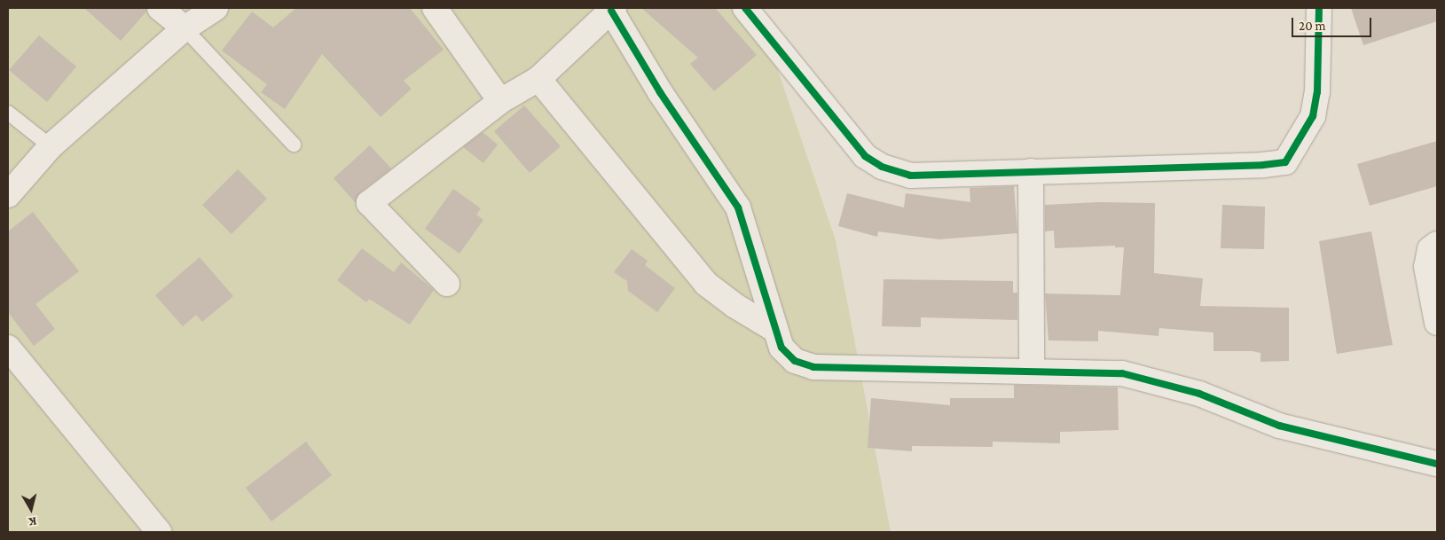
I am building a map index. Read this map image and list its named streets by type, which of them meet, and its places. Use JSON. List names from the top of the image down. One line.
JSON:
{"scale_bar":"20 m","north":"bottom"}
